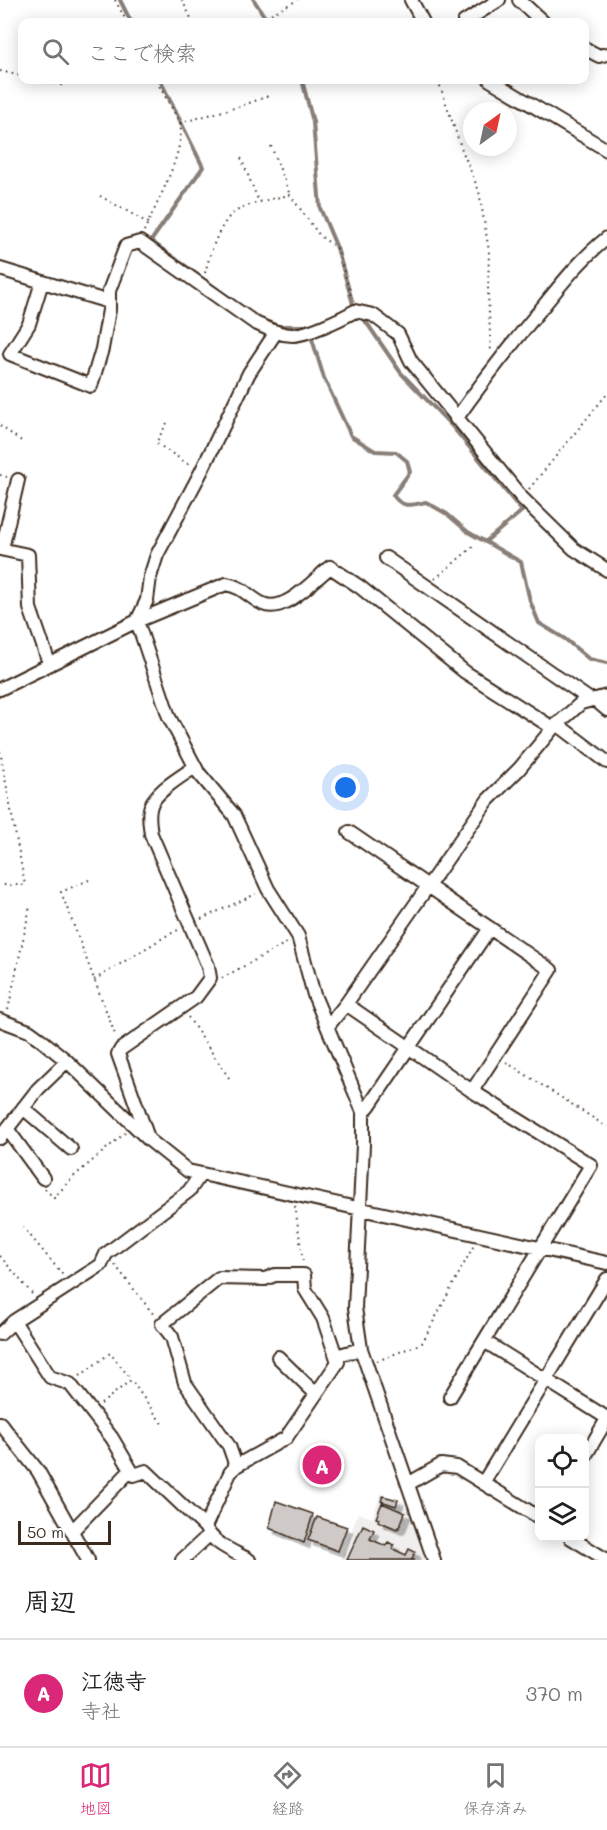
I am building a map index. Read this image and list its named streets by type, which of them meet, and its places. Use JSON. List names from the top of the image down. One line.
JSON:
{"scale_bar":"50 m","north":"top right","page":{"search":"ここで検索","pins":"A","scale":"50 m","heading":"周辺","list":[{"mark":"A","name":"江徳寺","note":"寺社","value":"370 m"}],"nav":["地図","経路","保存済み"]}}
